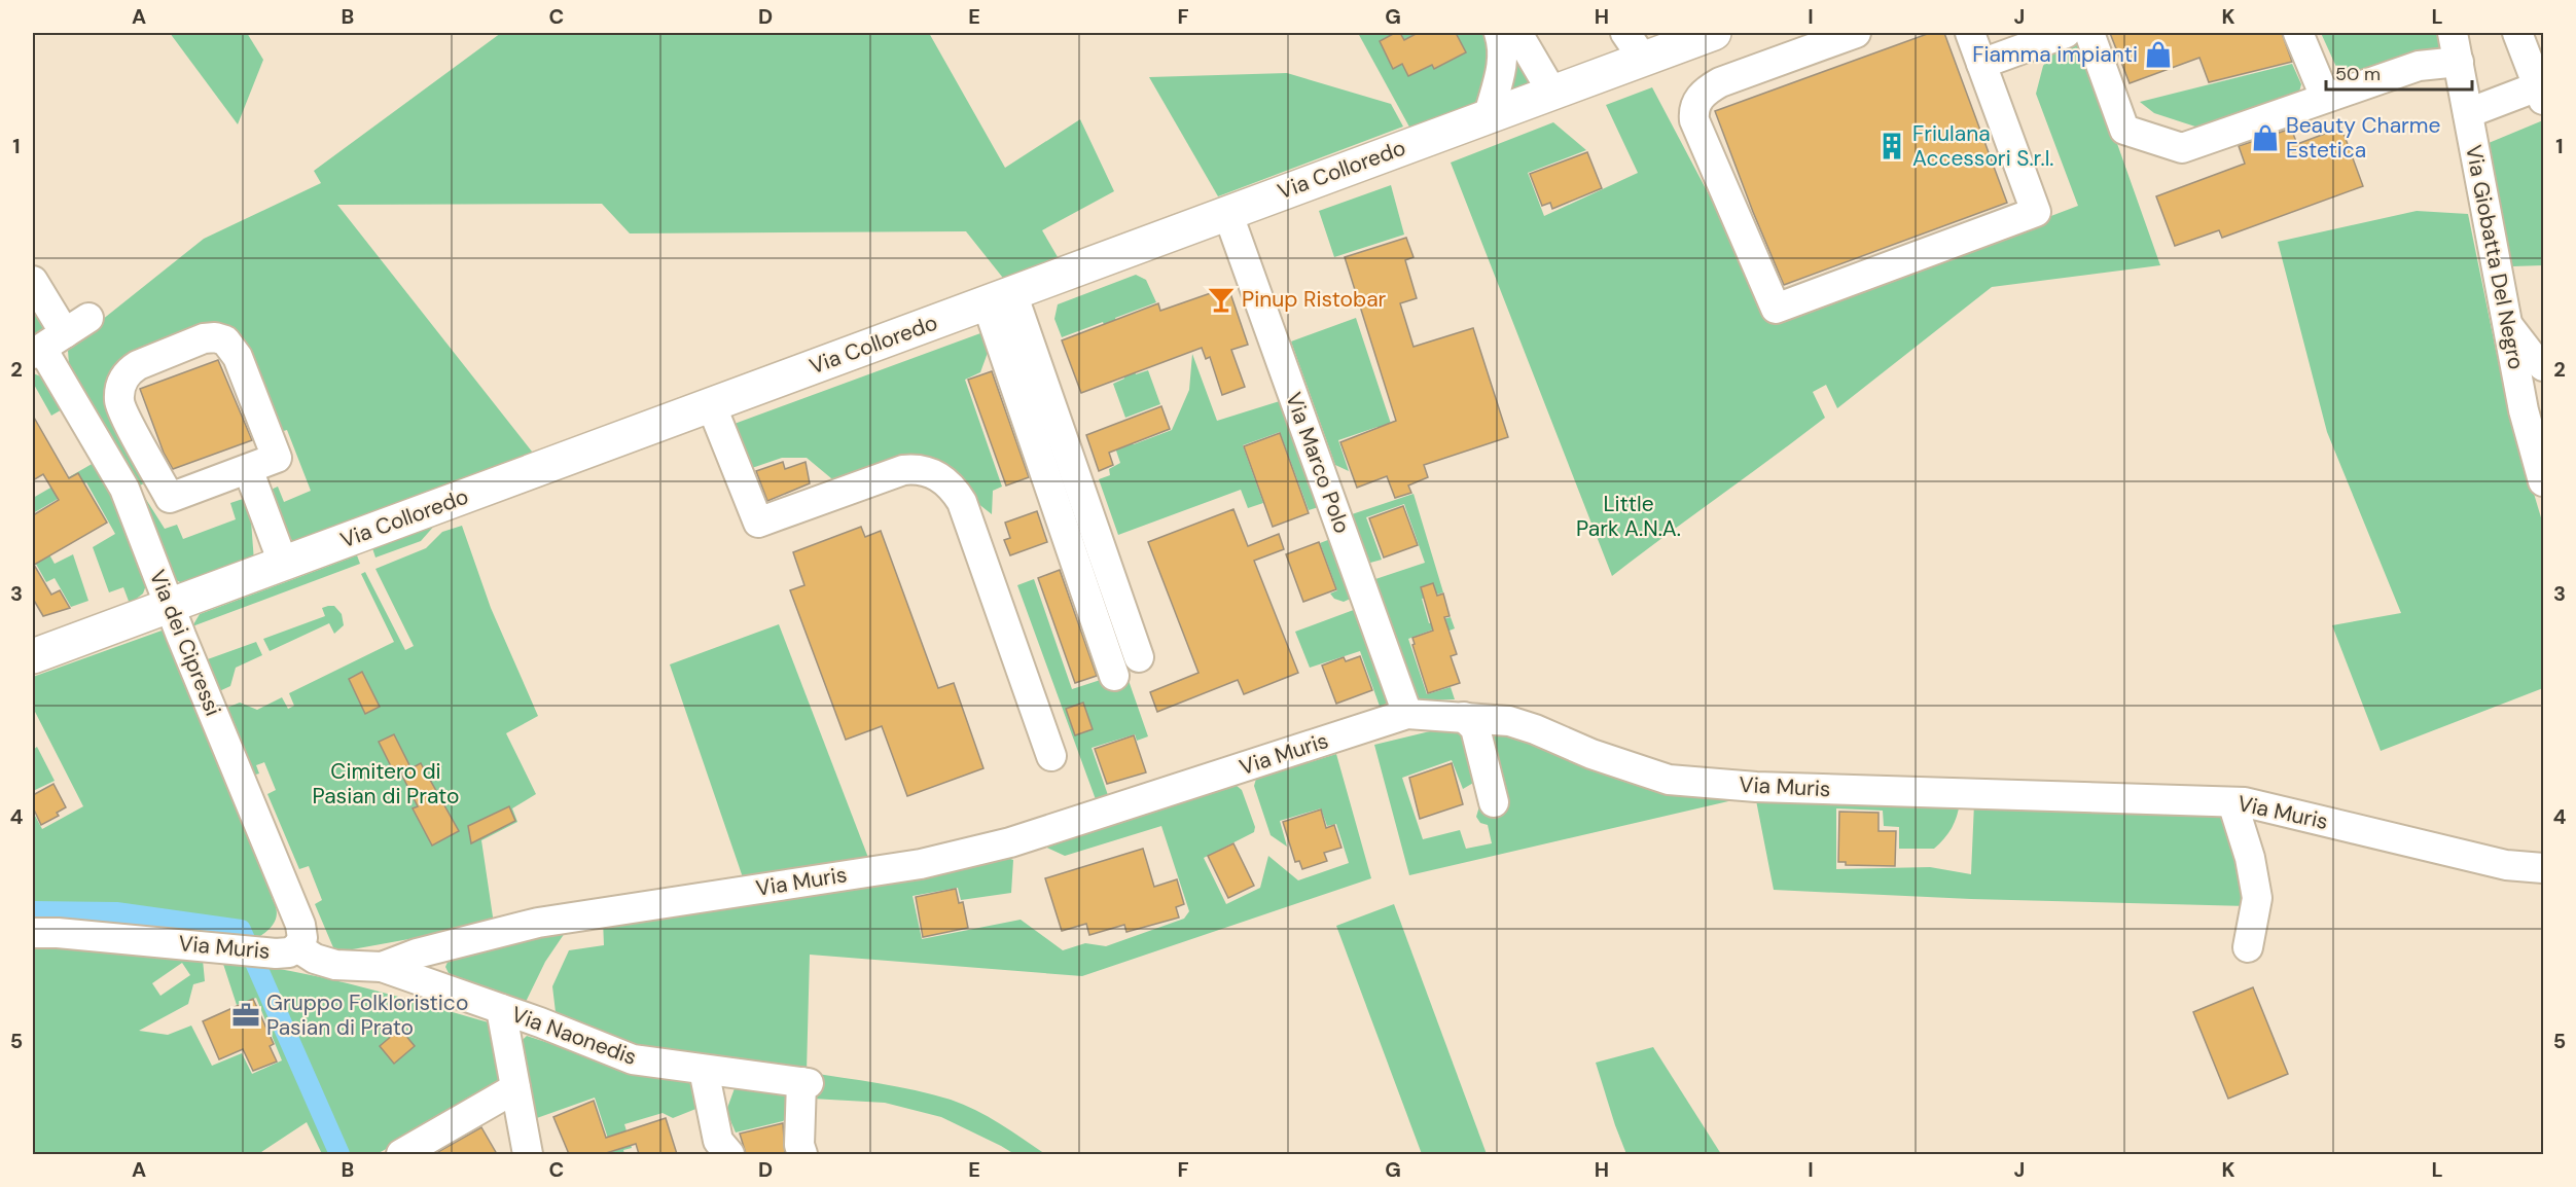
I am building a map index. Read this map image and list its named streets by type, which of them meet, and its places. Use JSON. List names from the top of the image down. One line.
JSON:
{"streets":{"main road":["Via Colloredo"],"street":["Via Giobatta Del Negro","Via Marco Polo","Via dei Cipressi","Via Muris","Via Naonedis"]},"crossings":[["Via Colloredo","Via Marco Polo"],["Via Colloredo","Via dei Cipressi"],["Via Marco Polo","Via Muris"],["Via dei Cipressi","Via Muris"],["Via Muris","Via Naonedis"]],"parks":["Little Park A.N.A.","Cimitero di Pasian di Prato"],"places":{"shop":["Fiamma impianti","Beauty Charme Estetica"],"building":["Friulana Accessori S.r.l."],"bar":["Pinup Ristobar"],"office":["Gruppo Folkloristico Pasian di Prato"]},"scale_bar":"50 m","grid":{"columns":["A","B","C","D","E","F","G","H","I","J","K","L"],"rows":["1","2","3","4","5"]}}
